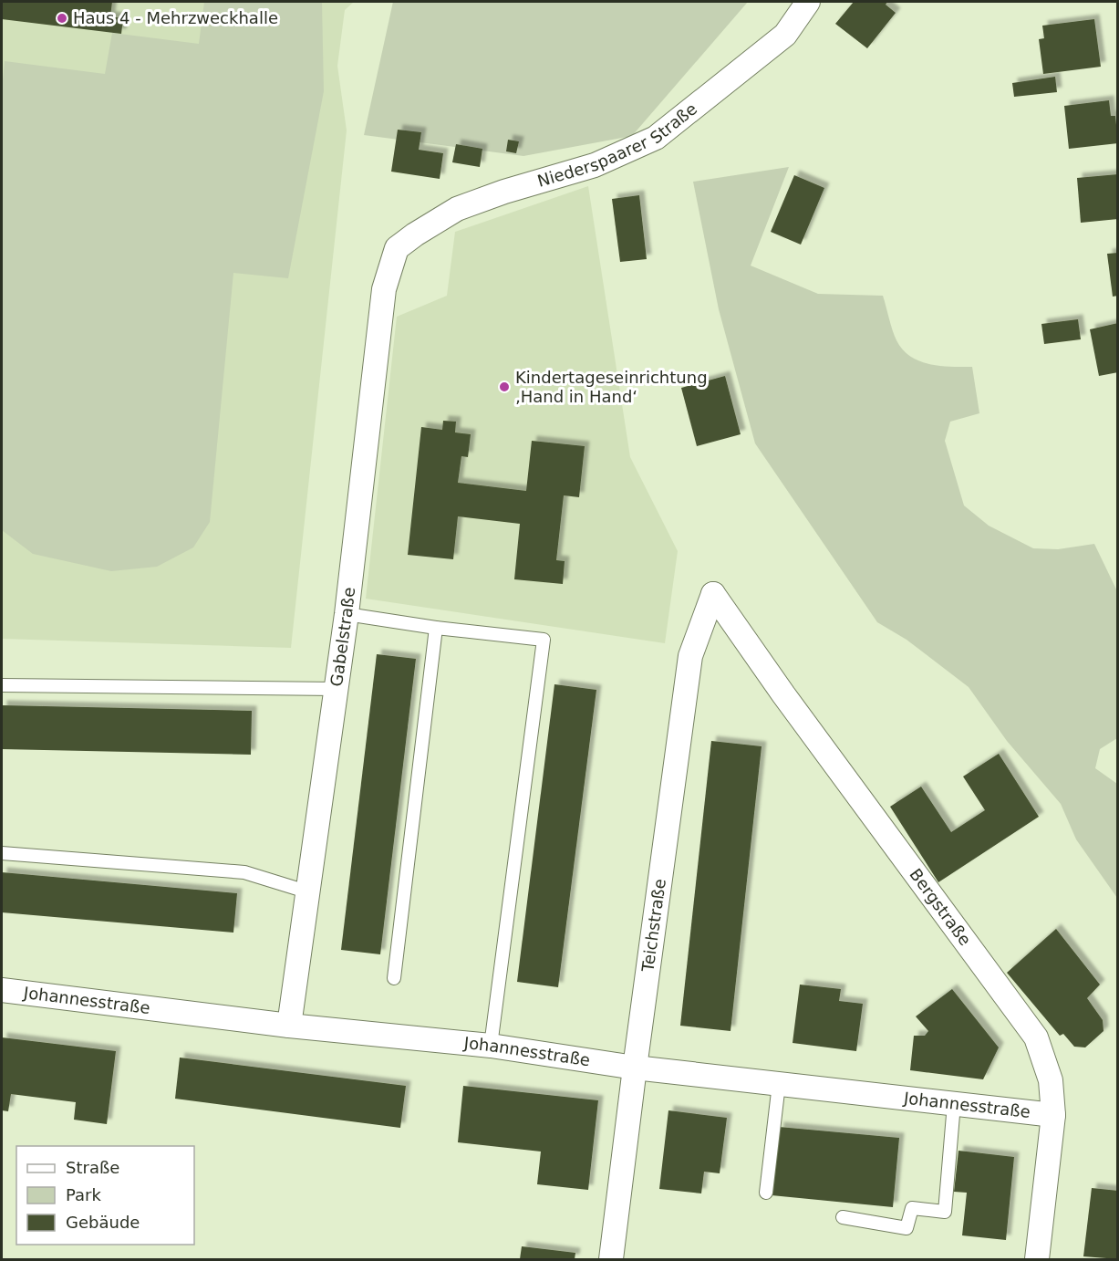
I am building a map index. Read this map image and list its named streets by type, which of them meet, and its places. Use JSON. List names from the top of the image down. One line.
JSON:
{"streets":{"street":["Niederspaarer Straße","Gabelstraße","Bergstraße","Teichstraße","Johannesstraße"]},"crossings":[["Niederspaarer Straße","Gabelstraße"],["Gabelstraße","Johannesstraße"],["Bergstraße","Teichstraße"],["Bergstraße","Johannesstraße"],["Teichstraße","Johannesstraße"]],"places":["Haus 4 - Mehrzweckhalle","Kindertageseinrichtung ‚Hand in Hand‘"],"legend":["Straße","Park","Gebäude"]}
